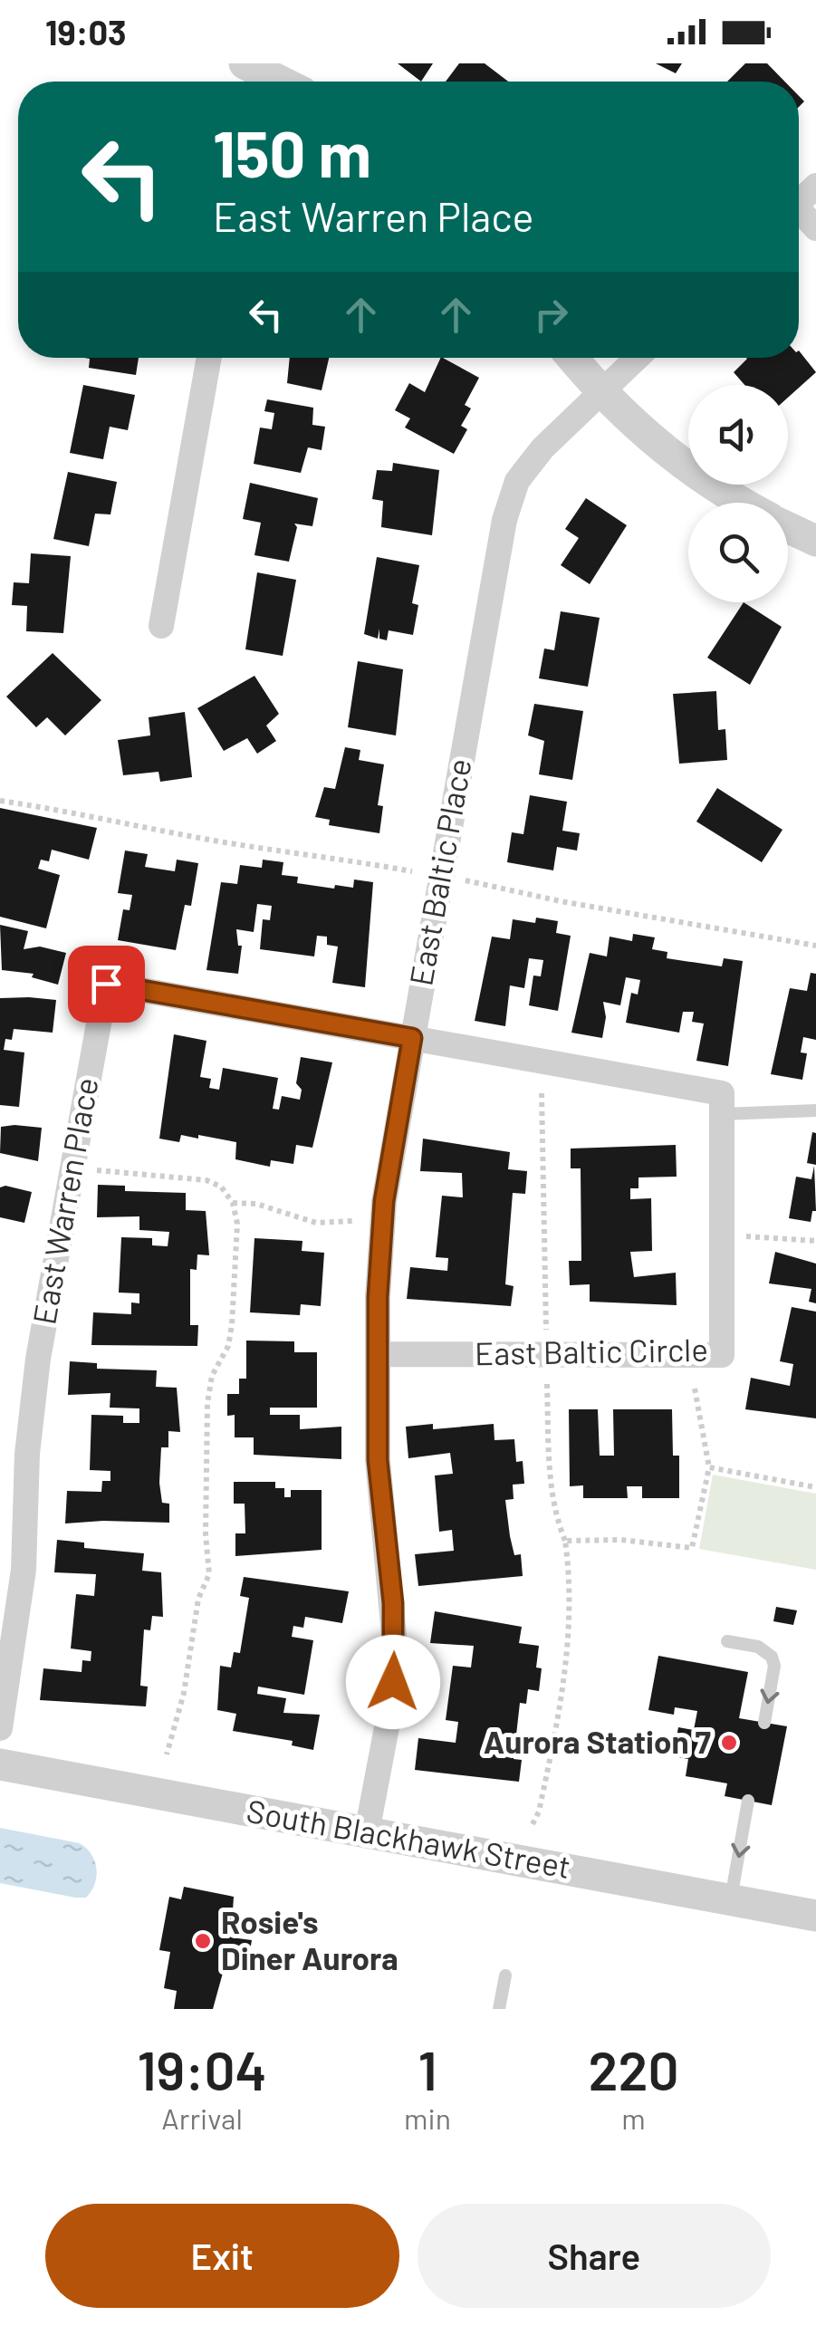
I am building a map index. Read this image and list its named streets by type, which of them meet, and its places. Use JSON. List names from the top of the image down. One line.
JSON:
{"streets":{"street":["East Baltic Place","East Warren Place","East Baltic Circle","South Blackhawk Street"]},"crossings":[["East Baltic Place","East Warren Place"],["East Baltic Place","East Baltic Circle"],["East Baltic Place","South Blackhawk Street"]],"places":["Aurora Station 7","Rosie's Diner Aurora"],"page":{"status":"19:03","turn":["150 m","East Warren Place"],"eta":["19:04","Arrival","1","min","220","m"],"buttons":["Exit","Share"]}}
